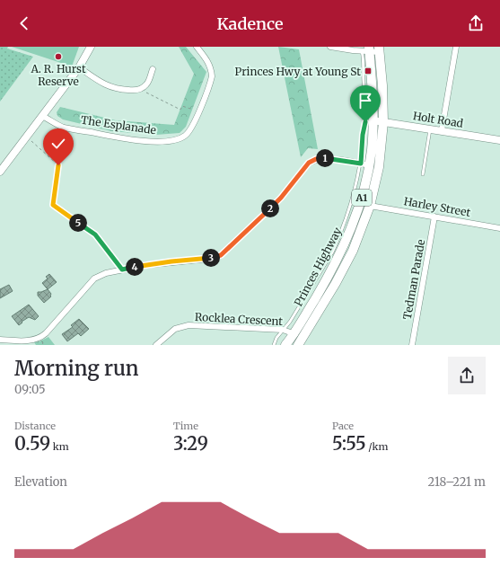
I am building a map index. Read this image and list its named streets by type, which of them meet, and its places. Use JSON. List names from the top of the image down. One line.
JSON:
{"streets":{"highway":["A1","Princes Highway"],"street":["Holt Road","The Esplanade","Harley Street","Tedman Parade","Rocklea Crescent"]},"crossings":[["Holt Road","Princes Highway"],["Harley Street","Princes Highway"],["Harley Street","Tedman Parade"],["Princes Highway","Rocklea Crescent"]],"places":{"other":["A. R. Hurst Reserve"],"transit":["Princes Hwy at Young St"]},"page":{"header":"Kadence","pins":["1","2","5","3","4"],"heading":["Morning run","09:05"],"stats":[["Distance","0.59 km"],["Time","3:29"],["Pace","5:55 /km"]],"chart":["Elevation","218–221 m"]}}
